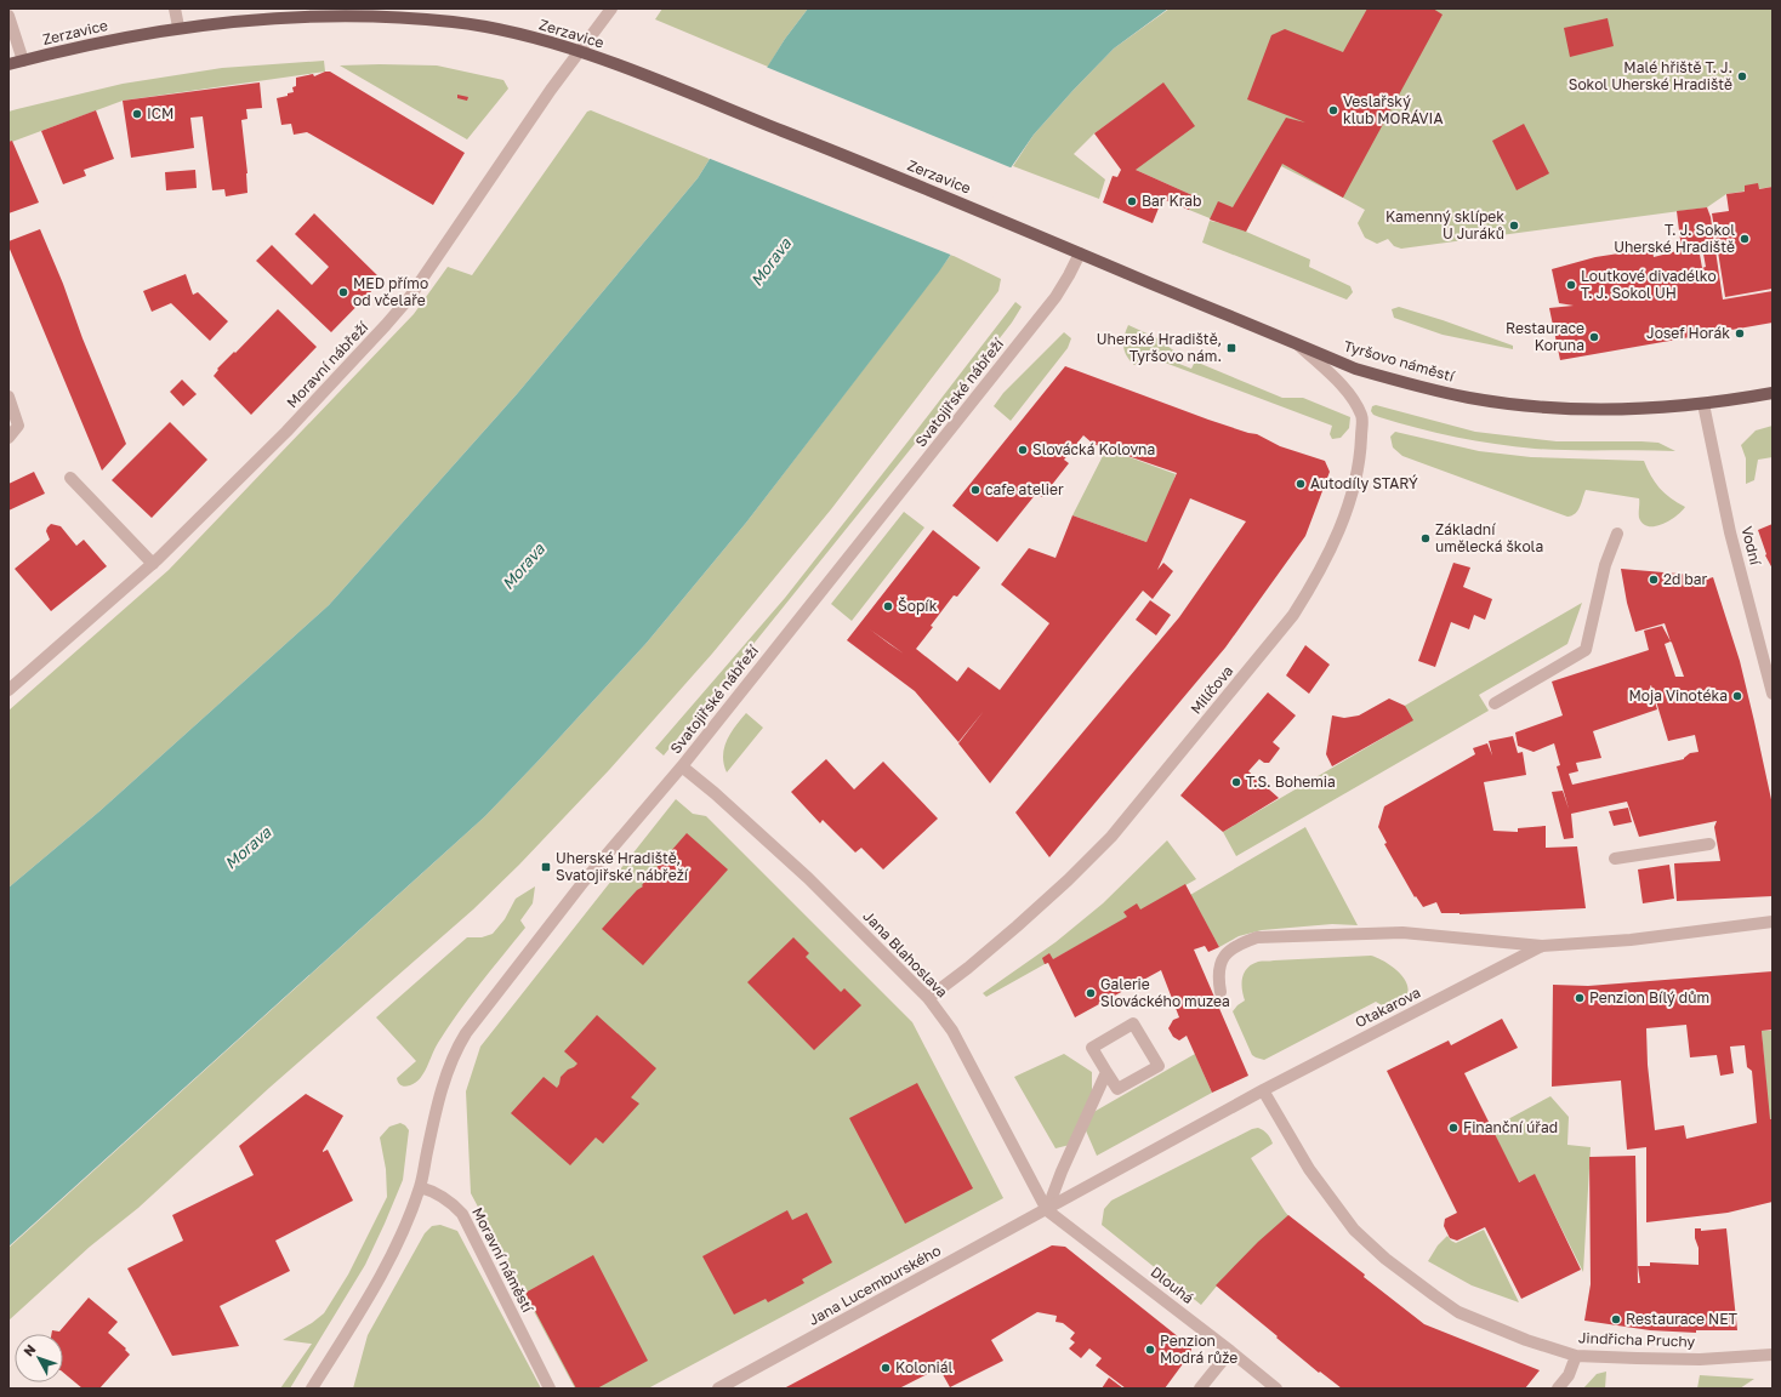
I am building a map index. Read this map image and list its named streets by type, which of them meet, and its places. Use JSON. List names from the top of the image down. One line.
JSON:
{"streets":{"main road":["Zerzavice","Tyršovo náměstí"],"street":["Moravní nábřeží","Svatojiřské nábřeží","Vodní","Milíčova","Jana Blahoslava","Otakarova","Moravní náměstí","Jana Lucemburského","Dlouhá","Jindřicha Pruchy"]},"crossings":[["Zerzavice","Tyršovo náměstí"],["Zerzavice","Moravní nábřeží"],["Tyršovo náměstí","Svatojiřské nábřeží"],["Tyršovo náměstí","Vodní"],["Tyršovo náměstí","Milíčova"],["Svatojiřské nábřeží","Jana Blahoslava"],["Svatojiřské nábřeží","Moravní náměstí"],["Milíčova","Jana Blahoslava"],["Jana Blahoslava","Otakarova"],["Jana Blahoslava","Jana Lucemburského"],["Jana Blahoslava","Dlouhá"],["Otakarova","Jana Lucemburského"],["Otakarova","Dlouhá"],["Otakarova","Jindřicha Pruchy"],["Jana Lucemburského","Dlouhá"]],"water":["Morava"],"places":{"other":["Malé hřiště T. J. Sokol Uherské Hradiště","Veslařský klub MORÁVIA","ICM","Bar Krab","Kamenný sklípek U Juráků","T. J. Sokol Uherské Hradiště","Loutkové divadélko T. J. Sokol UH","MED přímo od včelaře","Josef Horák","Restaurace Koruna","Slovácká Kolovna","Autodíly STARÝ","cafe atelier","Základní umělecká škola","2d bar","Šopík","Moja Vinotéka","T.S. Bohemia","Galerie Slováckého muzea","Penzion Bílý dům","Finanční úřad","Restaurace NET","Penzion Modrá růže","Koloniál"],"transit":["Uherské Hradiště, Tyršovo nám.","Uherské Hradiště, Svatojiřské nábřeží"]},"north":"top left"}
